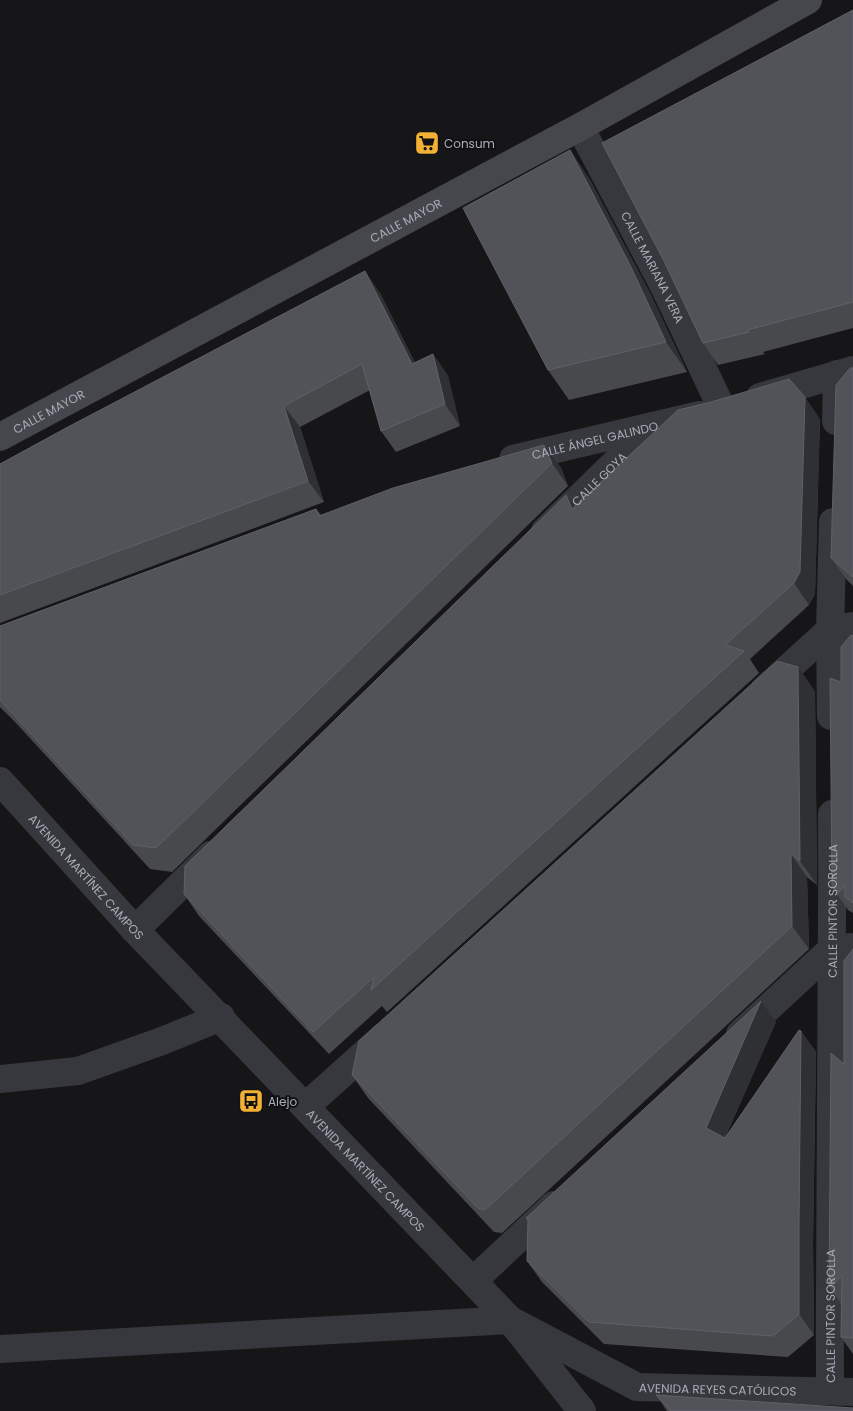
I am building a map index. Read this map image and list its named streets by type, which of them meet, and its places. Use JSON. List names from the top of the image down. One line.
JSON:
{"streets":{"main road":["CALLE MAYOR"],"street":["CALLE MARIANA VERA","CALLE ÁNGEL GALINDO","CALLE GOYA","AVENIDA MARTÍNEZ CAMPOS","CALLE PINTOR SOROLLA","AVENIDA REYES CATÓLICOS"]},"crossings":[["CALLE MAYOR","CALLE MARIANA VERA"],["CALLE MARIANA VERA","CALLE ÁNGEL GALINDO"],["CALLE ÁNGEL GALINDO","CALLE GOYA"],["AVENIDA MARTÍNEZ CAMPOS","AVENIDA REYES CATÓLICOS"],["CALLE PINTOR SOROLLA","AVENIDA REYES CATÓLICOS"]],"places":{"supermarket":["Consum"],"bus stop":["Alejo"]}}
